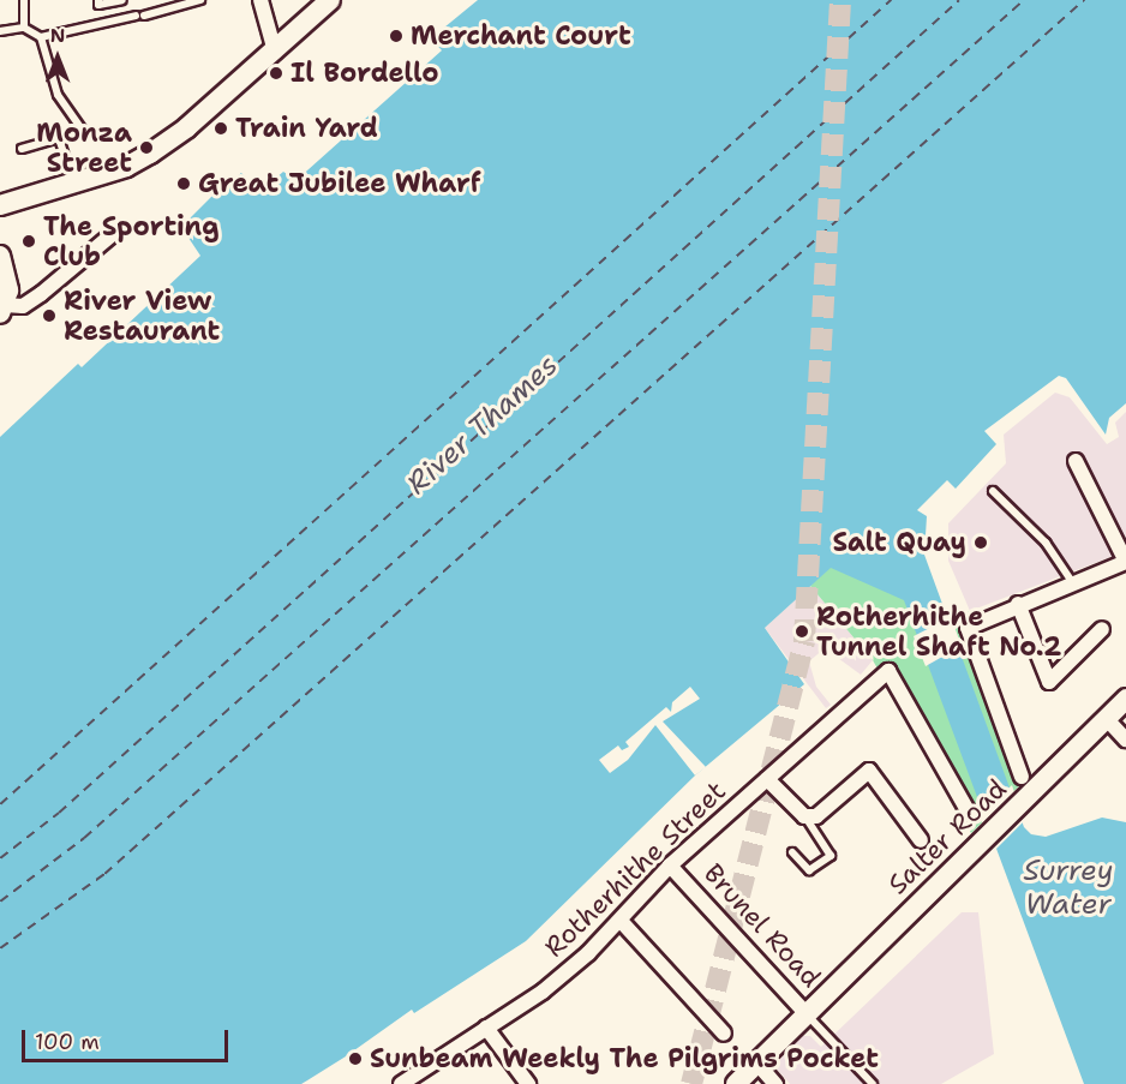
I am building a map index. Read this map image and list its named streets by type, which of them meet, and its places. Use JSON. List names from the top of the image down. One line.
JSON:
{"streets":{"main road":["Salter Road","Brunel Road"],"street":["Rotherhithe Street"]},"crossings":[["Salter Road","Brunel Road"],["Rotherhithe Street","Brunel Road"]],"water":["River Thames","Surrey Water"],"places":["Merchant Court","Il Bordello","Train Yard","Monza Street","Great Jubilee Wharf","The Sporting Club","River View Restaurant","Salt Quay","Rotherhithe Tunnel Shaft No.2","Sunbeam Weekly The Pilgrims Pocket"],"scale_bar":"100 m","north":"top"}
